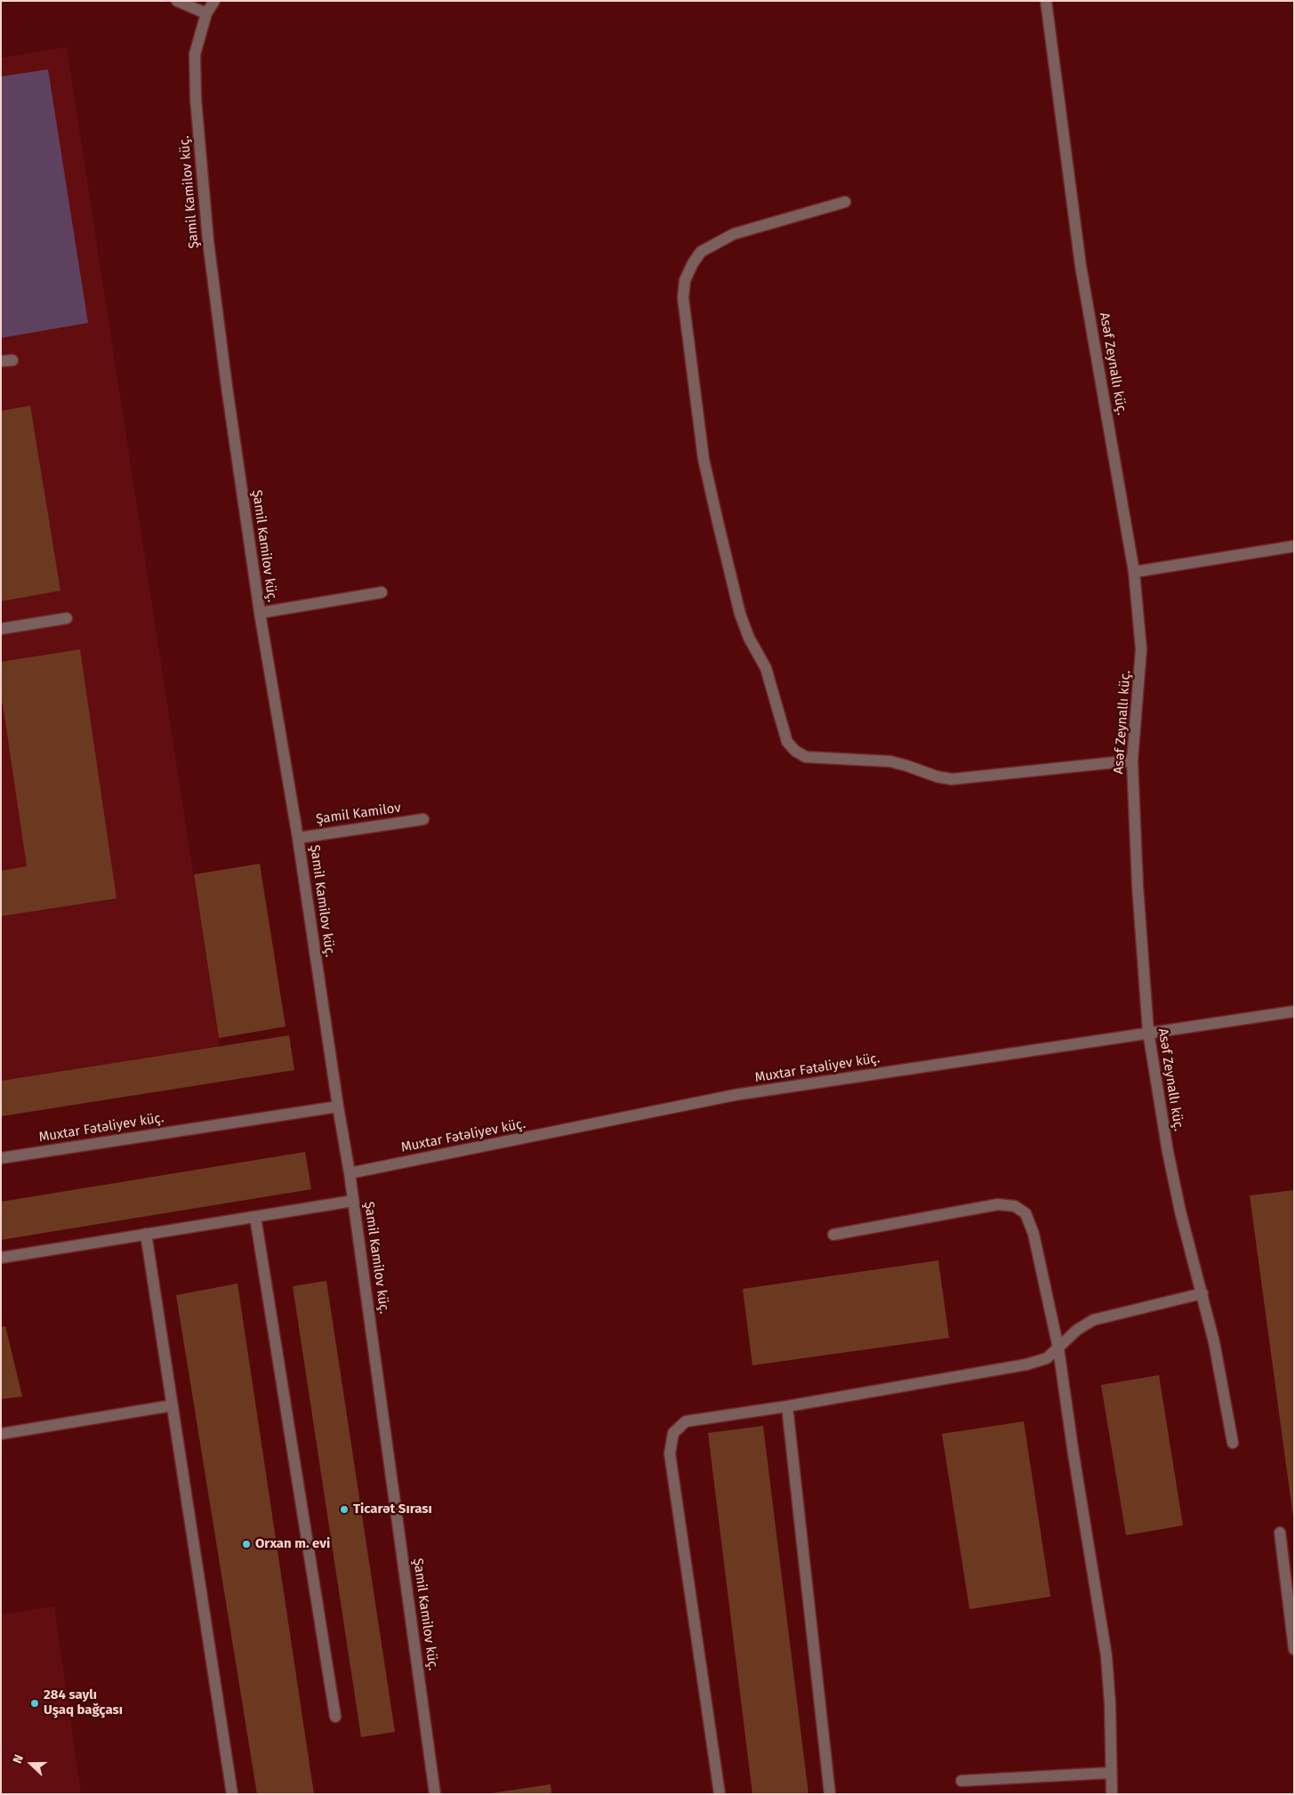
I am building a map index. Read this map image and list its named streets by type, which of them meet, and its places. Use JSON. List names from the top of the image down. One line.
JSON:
{"streets":{"street":["Şamil Kamilov küç.","Asəf Zeynallı küç.","Şamil Kamilov","Muxtar Fətəliyev küç."]},"crossings":[["Şamil Kamilov küç.","Şamil Kamilov"],["Şamil Kamilov küç.","Muxtar Fətəliyev küç."],["Asəf Zeynallı küç.","Muxtar Fətəliyev küç."]],"places":["Ticarət Sırası","Orxan m. evi","284 saylı Uşaq bağçası"],"north":"left"}
